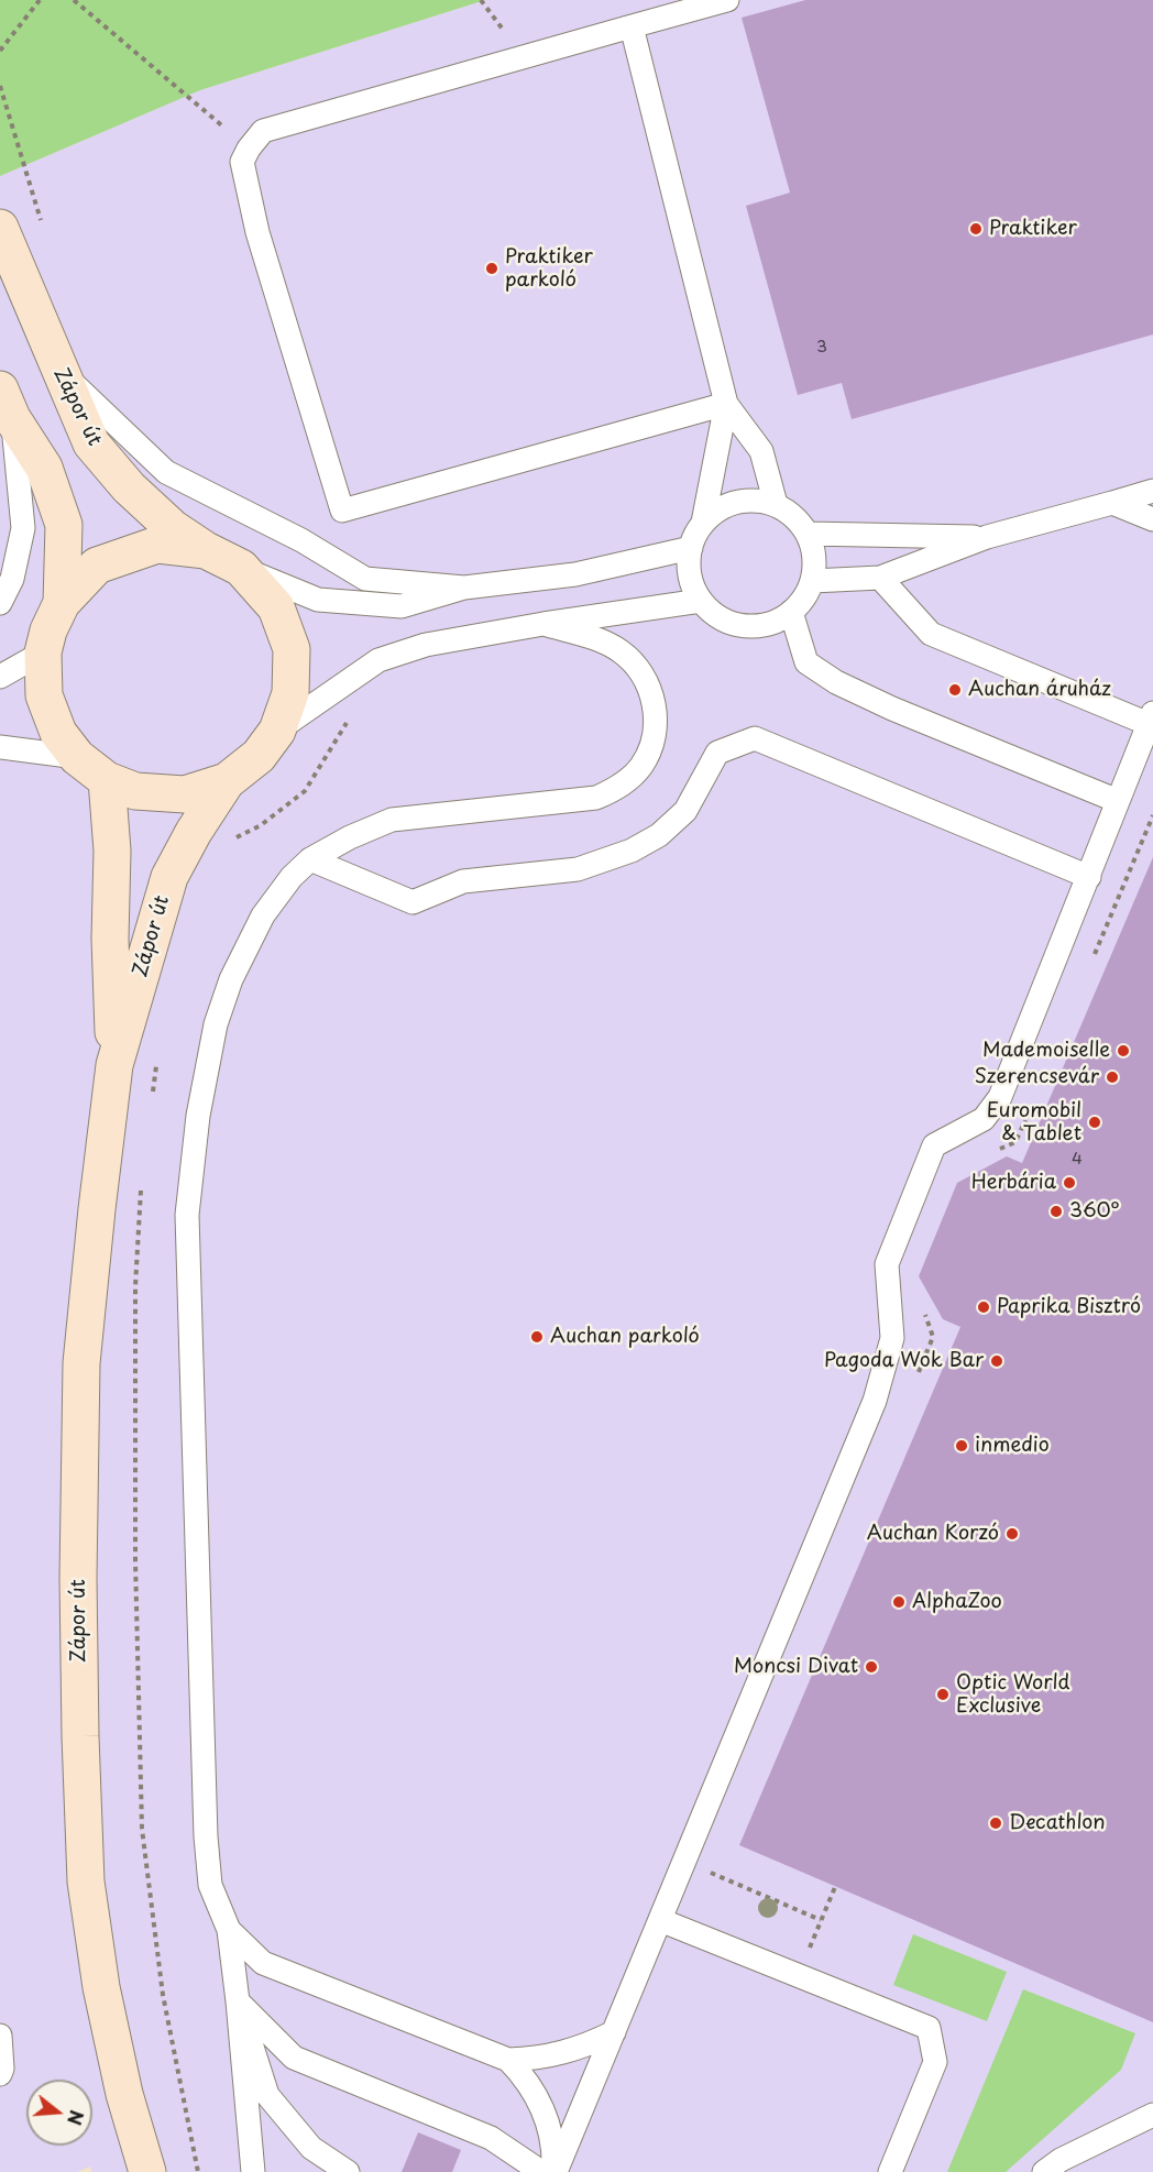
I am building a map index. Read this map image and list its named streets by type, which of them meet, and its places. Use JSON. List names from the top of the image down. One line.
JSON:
{"streets":{"street":["Zápor út"]},"places":["Praktiker","Praktiker parkoló","Auchan áruház","Mademoiselle","Szerencsevár","Euromobil & Tablet","Herbária","360°","Paprika Bisztró","Auchan parkoló","Pagoda Wok Bar","inmedio","Auchan Korzó","AlphaZoo","Moncsi Divat","Optic World Exclusive","Decathlon"],"house_numbers":["3","4"],"north":"right"}
